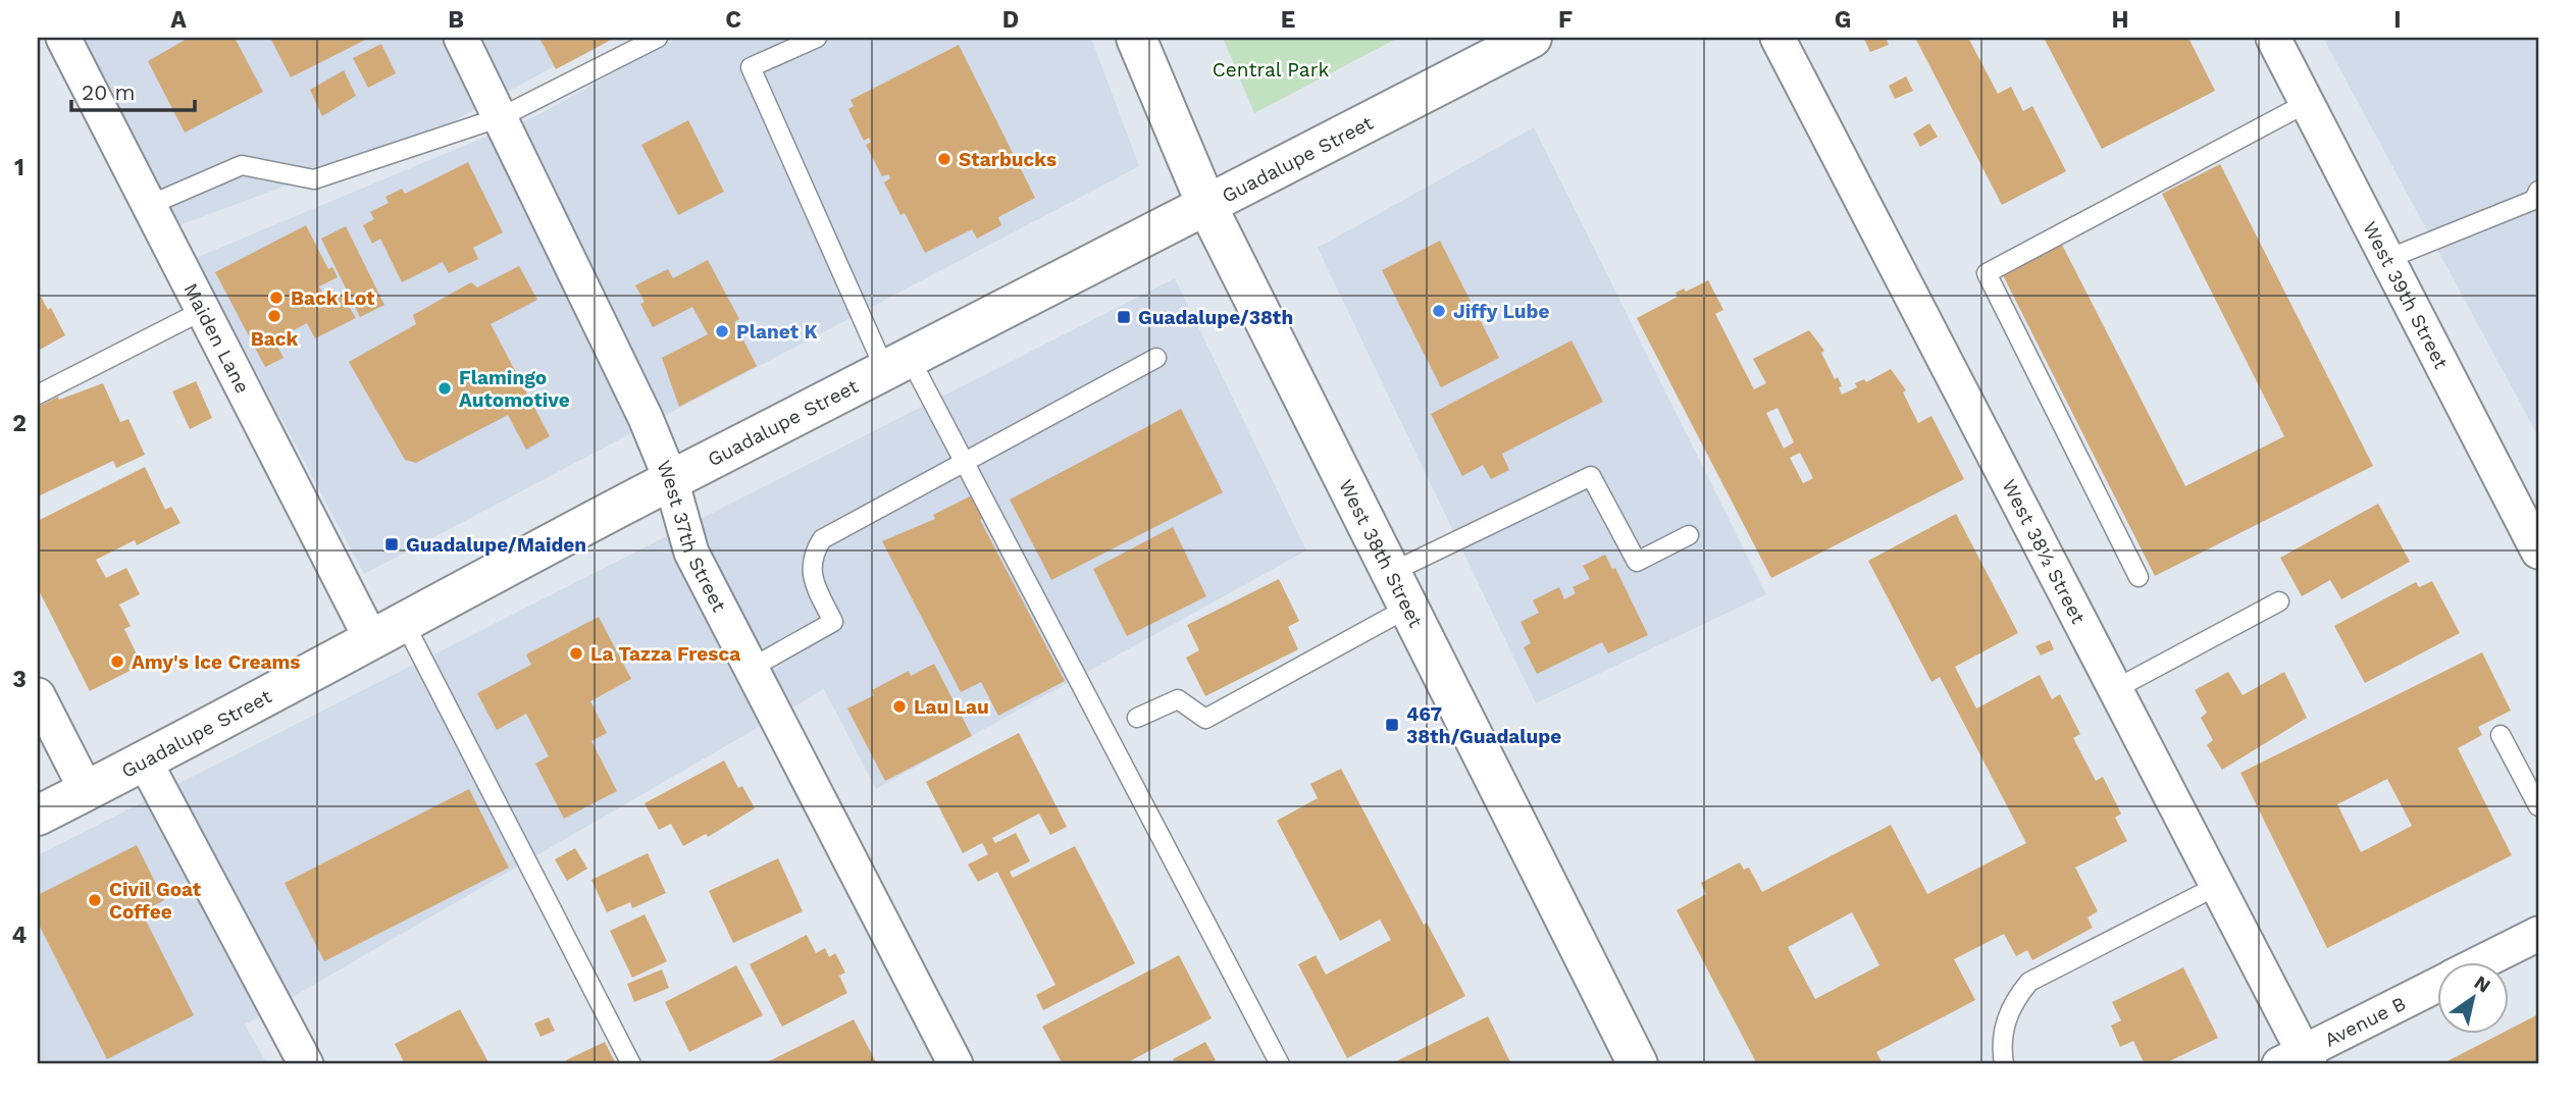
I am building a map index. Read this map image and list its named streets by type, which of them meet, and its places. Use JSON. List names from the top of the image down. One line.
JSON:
{"streets":{"main road":["Guadalupe Street","West 38th Street"],"street":["West 39th Street","Maiden Lane","West 37th Street","West 38½ Street","Avenue B"]},"crossings":[["Guadalupe Street","Maiden Lane"],["Guadalupe Street","West 37th Street"],["Guadalupe Street","West 38th Street"],["West 38½ Street","Avenue B"]],"parks":["Central Park"],"places":{"other":["Starbucks","Back Lot","Jiffy Lube","Back","Planet K","Flamingo Automotive","La Tazza Fresca","Amy's Ice Creams","Lau Lau","Civil Goat Coffee"],"transit":["Guadalupe/38th","Guadalupe/Maiden","467 38th/Guadalupe"]},"scale_bar":"20 m","north":"top right","grid":{"columns":["A","B","C","D","E","F","G","H","I"],"rows":["1","2","3","4"]}}
